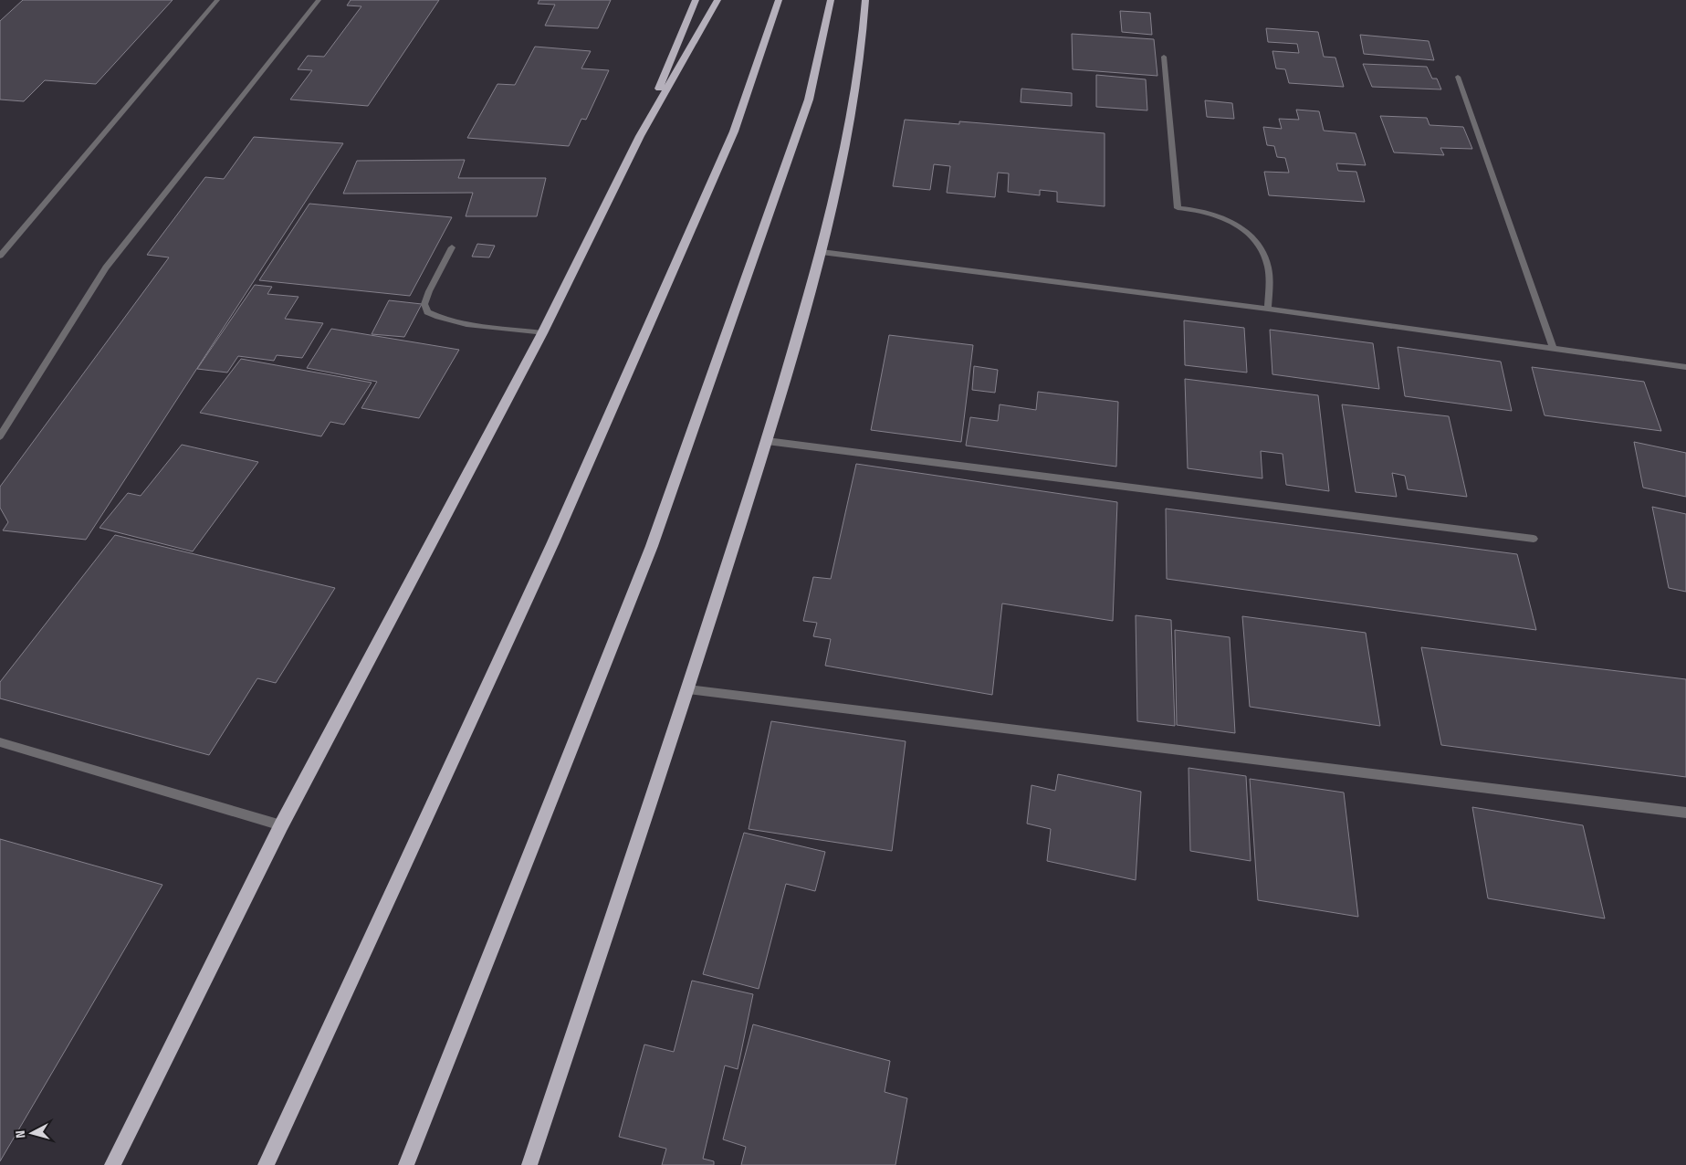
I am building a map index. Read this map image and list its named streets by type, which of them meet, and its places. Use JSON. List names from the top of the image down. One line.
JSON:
{"north":"left"}
